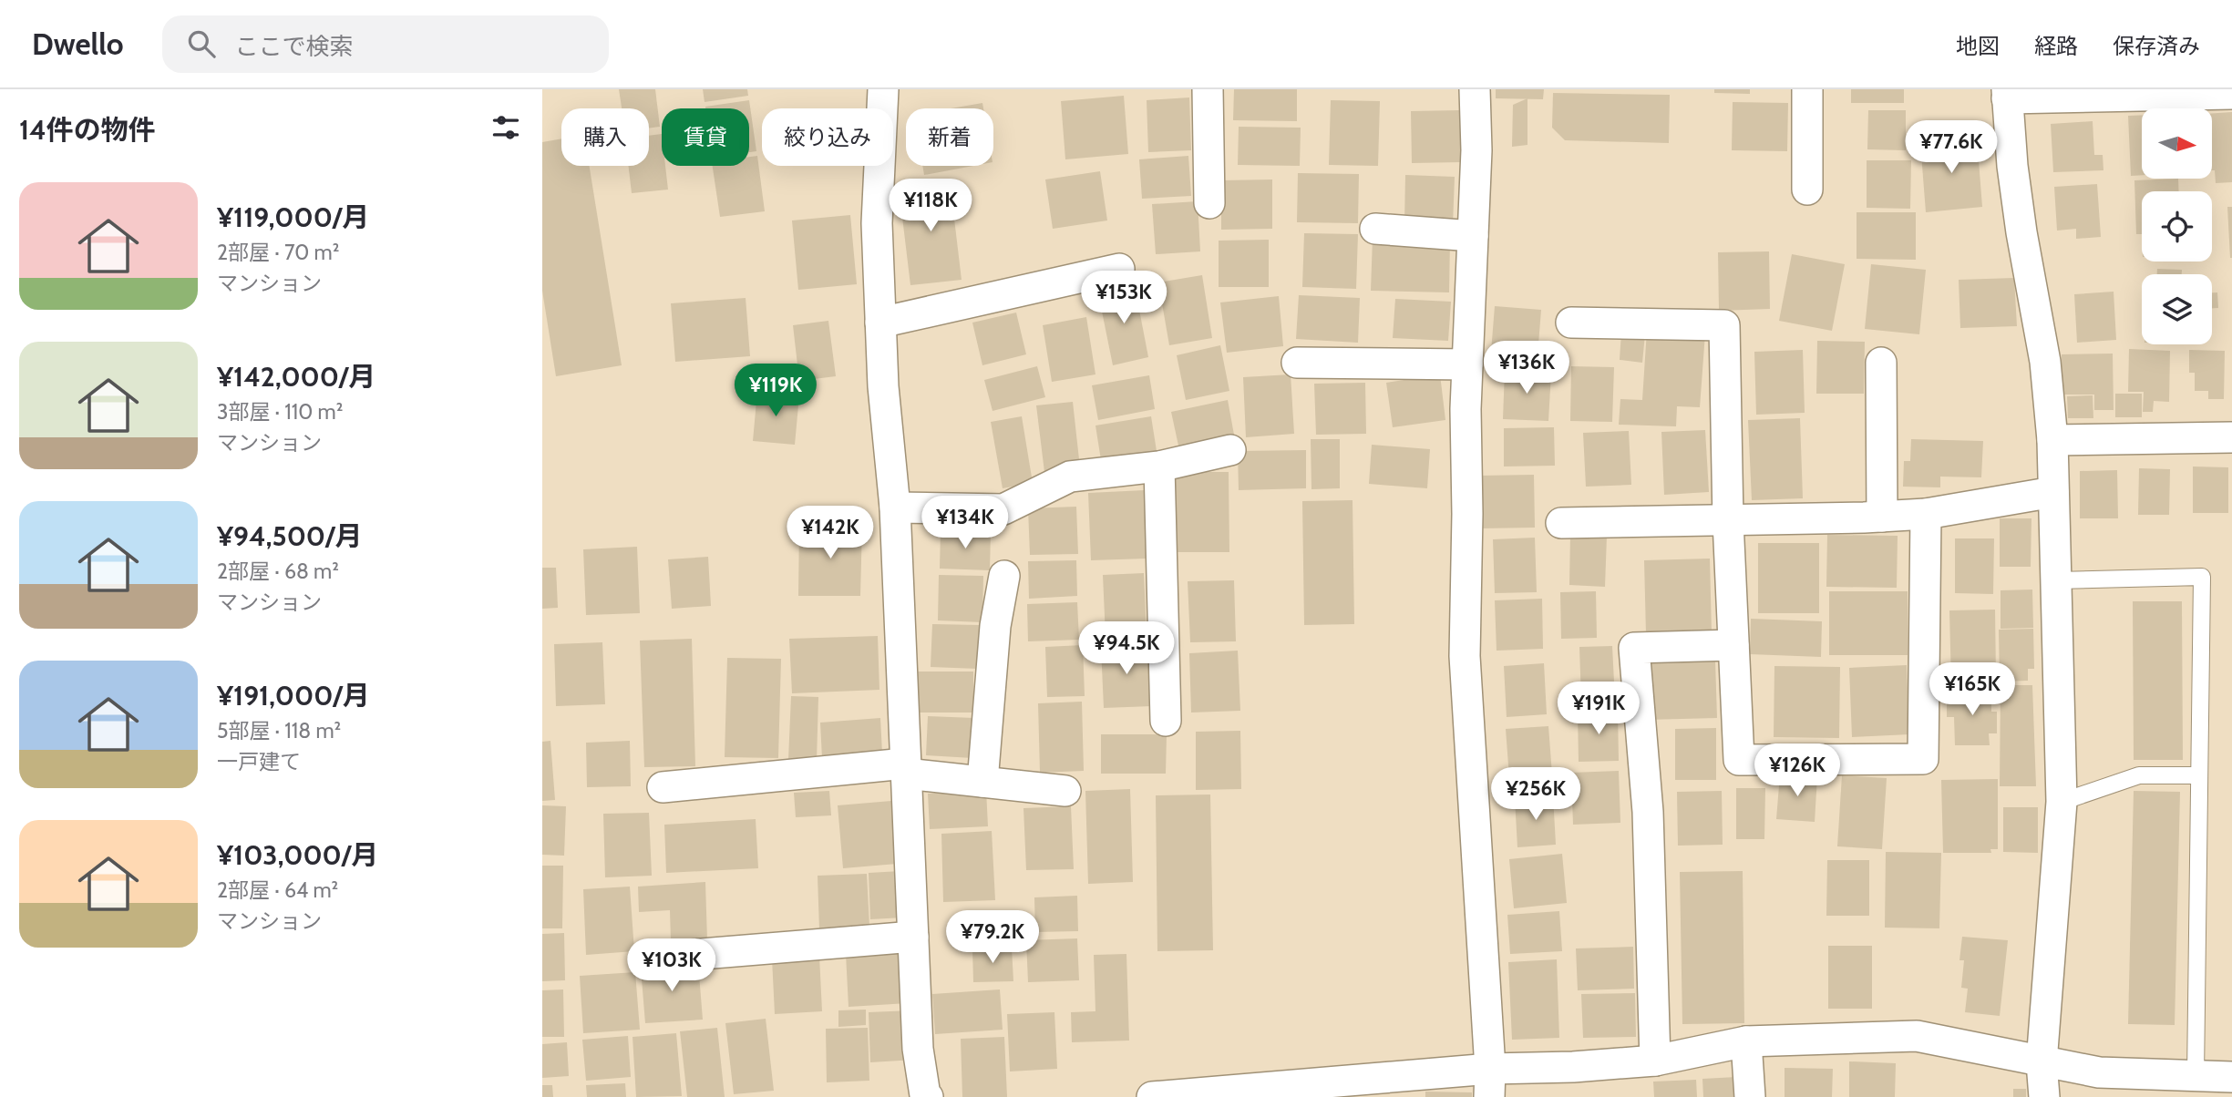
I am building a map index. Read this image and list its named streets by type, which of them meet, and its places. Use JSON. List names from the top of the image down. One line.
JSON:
{"north":"right","page":{"header":"Dwello","search":"ここで検索","nav":["地図","経路","保存済み"],"heading":"14件の物件","chip":["購入","賃貸","絞り込み","新着"],"price":["¥77.6K","¥118K","¥153K","¥136K","¥119K","¥134K","¥142K","¥94.5K","¥165K","¥191K","¥126K","¥256K","¥79.2K","¥103K"],"list":[{"name":"¥119,000/月","note":"2部屋 · 70 m² · マンション"},{"name":"¥142,000/月","note":"3部屋 · 110 m² · マンション"},{"name":"¥94,500/月","note":"2部屋 · 68 m² · マンション"},{"name":"¥191,000/月","note":"5部屋 · 118 m² · 一戸建て"},{"name":"¥103,000/月","note":"2部屋 · 64 m² · マンション"}]}}
